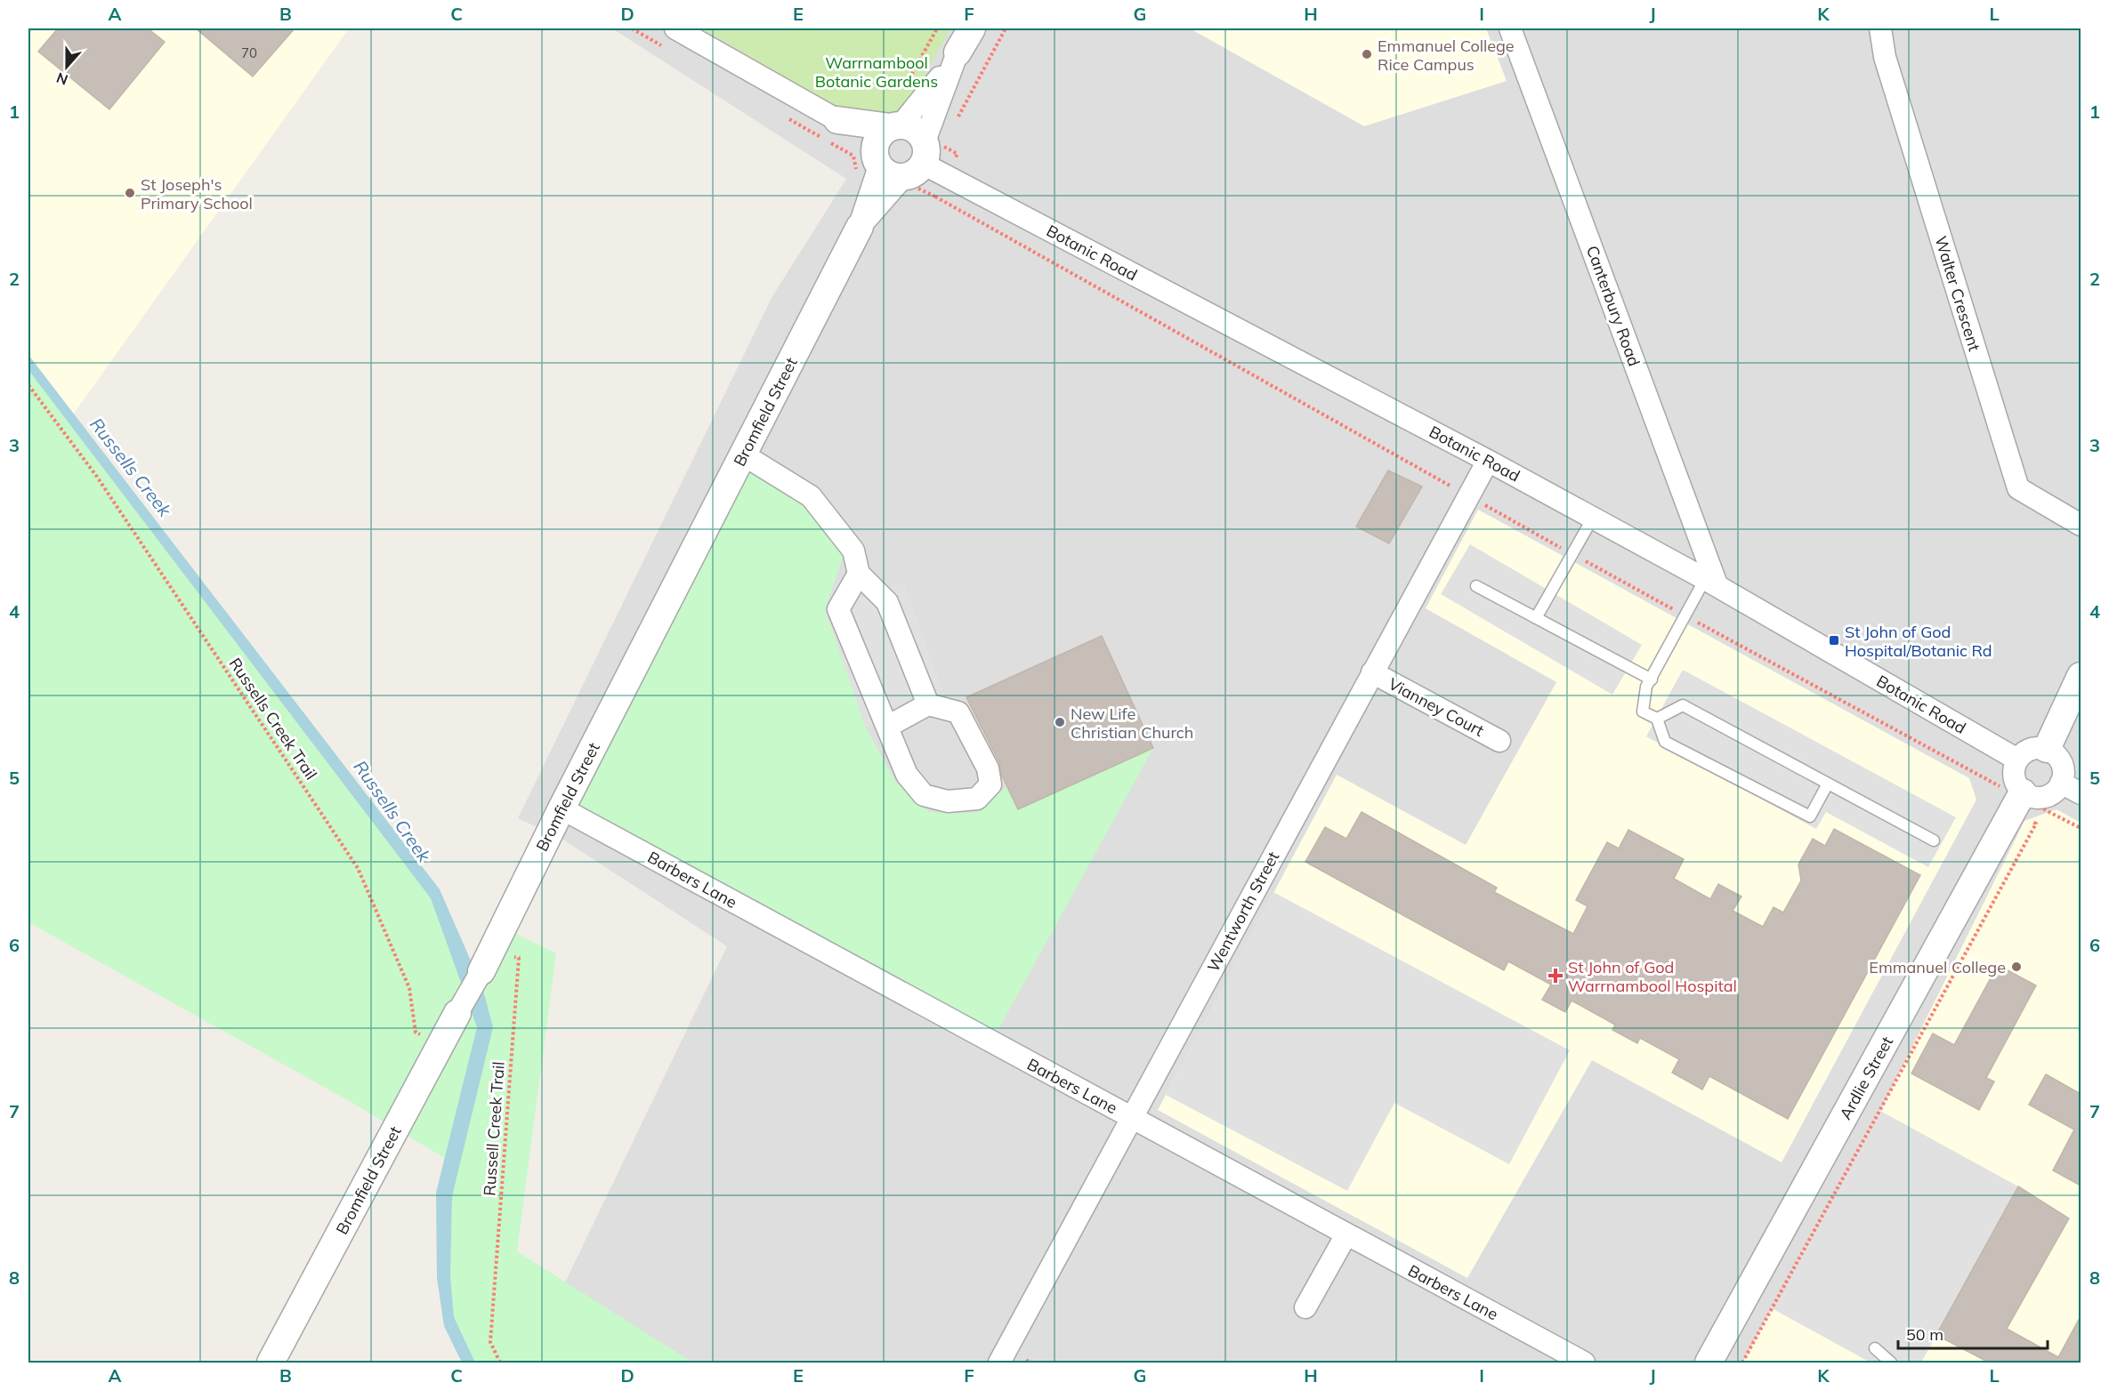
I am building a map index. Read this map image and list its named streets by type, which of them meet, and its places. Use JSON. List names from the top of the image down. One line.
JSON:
{"streets":{"street":["Botanic Road","Walter Crescent","Canterbury Road","Bromfield Street","Vianney Court","Barbers Lane","Wentworth Street","Ardlie Street"],"path":["Russells Creek Trail","Russell Creek Trail"]},"crossings":[["Botanic Road","Canterbury Road"],["Botanic Road","Bromfield Street"],["Botanic Road","Wentworth Street"],["Botanic Road","Ardlie Street"],["Bromfield Street","Russells Creek Trail"],["Bromfield Street","Barbers Lane"],["Vianney Court","Wentworth Street"],["Barbers Lane","Wentworth Street"]],"water":["Russells Creek"],"parks":["Warrnambool Botanic Gardens"],"places":{"other":["Emmanuel College Rice Campus","St Joseph's Primary School","New Life Christian Church","Emmanuel College"],"transit":["St John of God Hospital/Botanic Rd"],"health":["St John of God Warrnambool Hospital"]},"house_numbers":["70"],"scale_bar":"50 m","north":"bottom","grid":{"columns":["A","B","C","D","E","F","G","H","I","J","K","L"],"rows":["1","2","3","4","5","6","7","8"]}}
